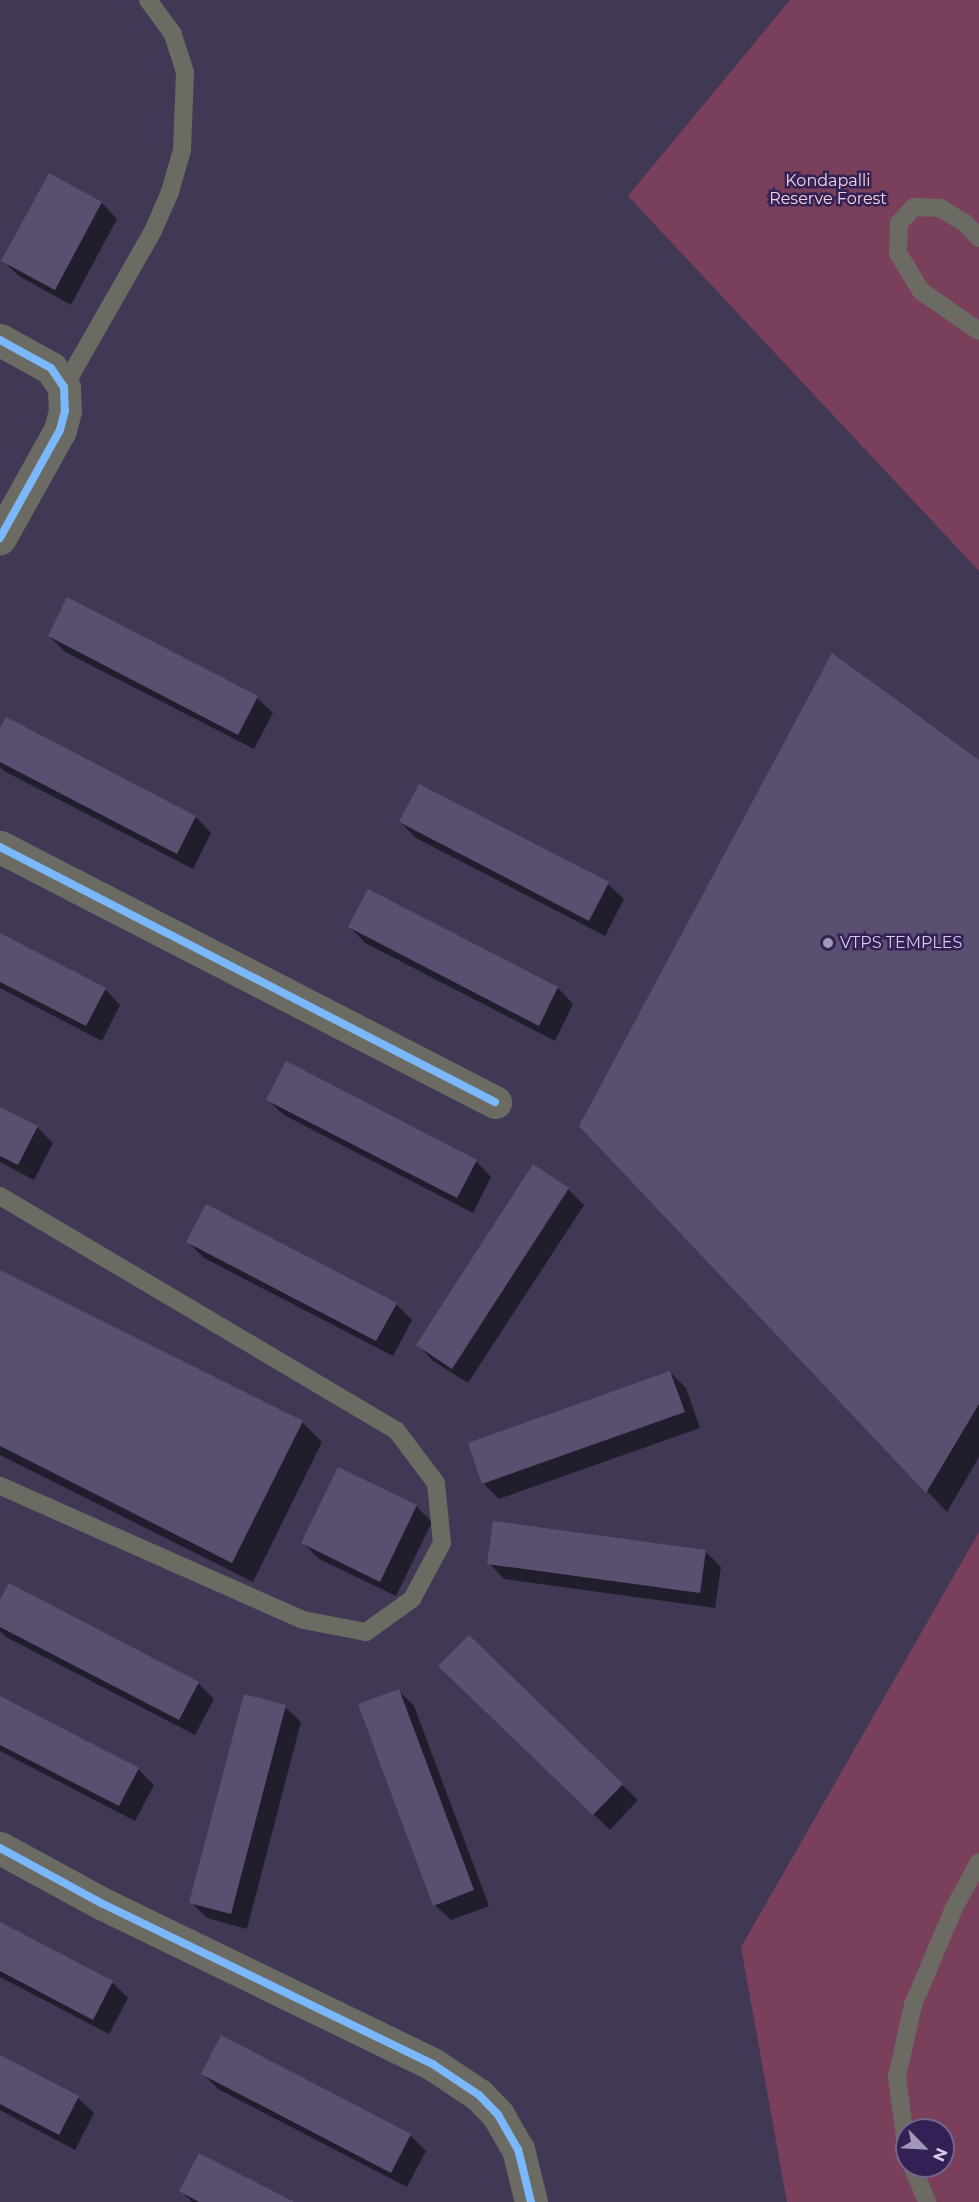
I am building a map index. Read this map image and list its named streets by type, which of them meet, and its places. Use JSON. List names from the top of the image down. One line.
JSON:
{"parks":["Kondapalli Reserve Forest"],"places":["VTPS TEMPLES"],"north":"bottom right"}
